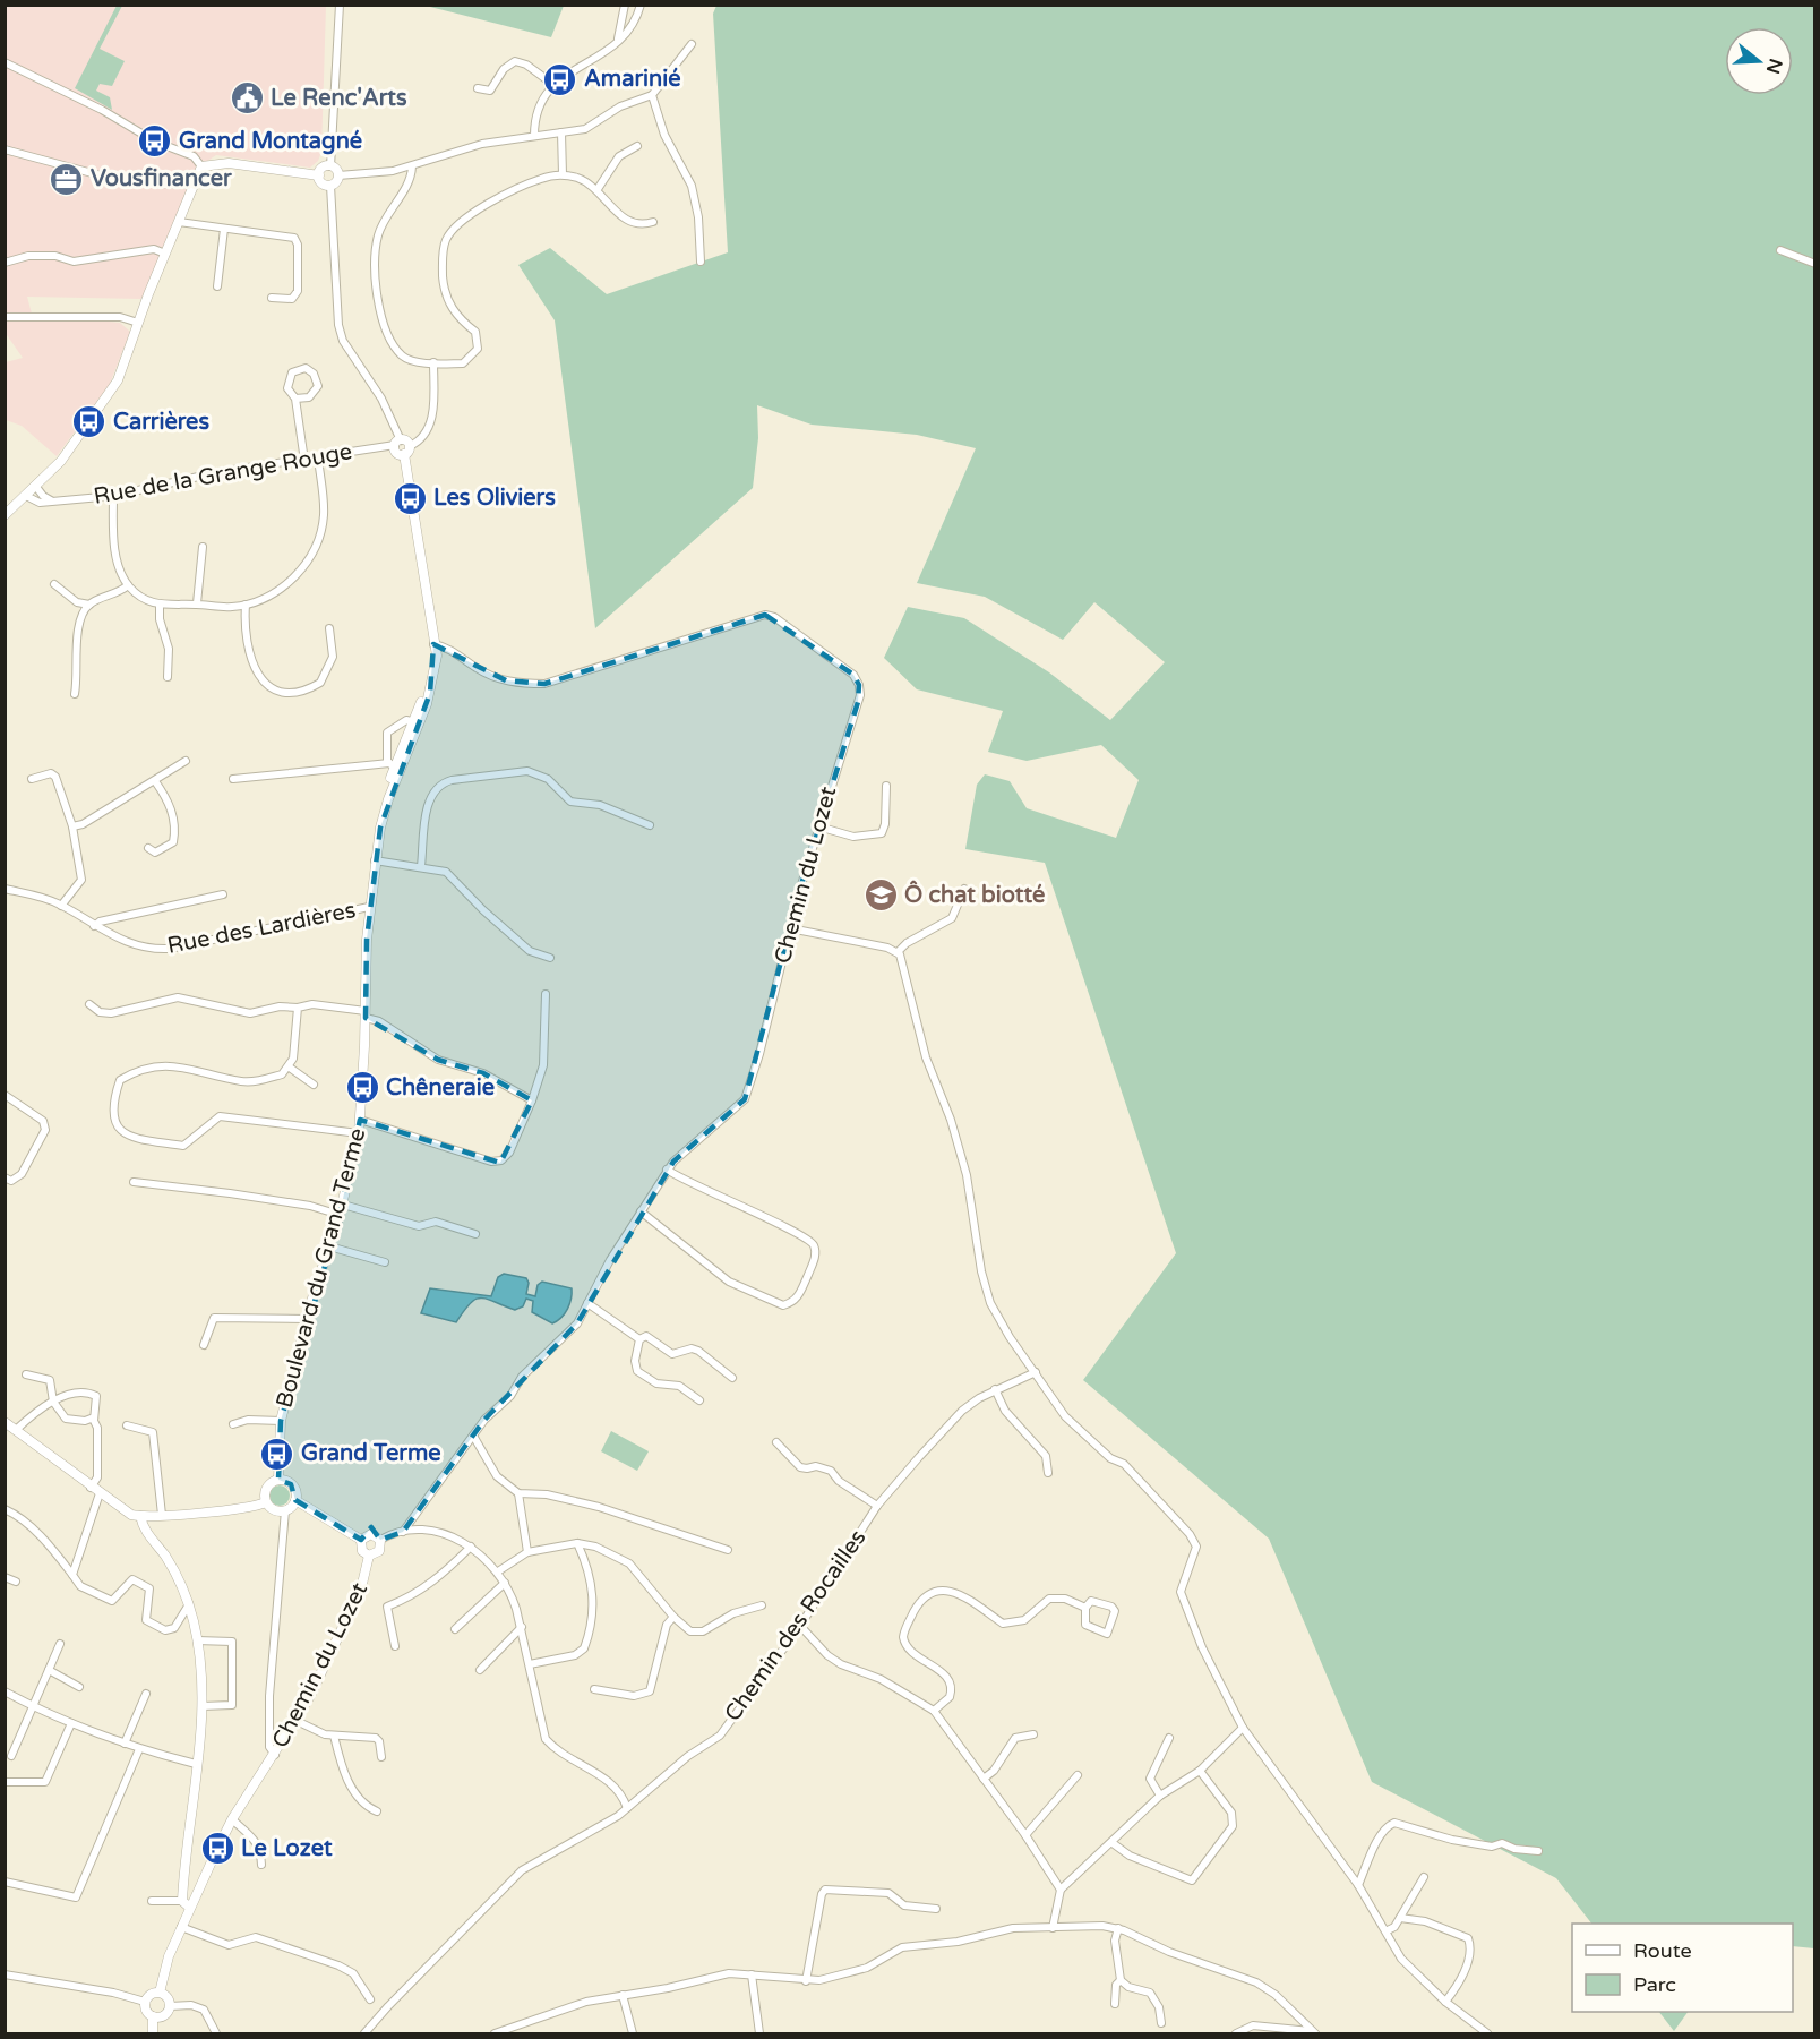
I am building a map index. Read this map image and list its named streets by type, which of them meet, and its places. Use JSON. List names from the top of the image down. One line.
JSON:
{"streets":{"street":["Rue de la Grange Rouge","Chemin du Lozet","Rue des Lardières","Boulevard du Grand Terme","Chemin des Rocailles"]},"crossings":[["Chemin du Lozet","Boulevard du Grand Terme"],["Rue des Lardières","Boulevard du Grand Terme"]],"places":{"bus stop":["Amarinié","Grand Montagné","Carrières","Les Oliviers","Chêneraie","Grand Terme","Le Lozet"],"public building":["Le Renc'Arts"],"office":["Vousfinancer"],"school or university":["Ô chat biotté"]},"legend":["Route","Parc"],"north":"right"}
